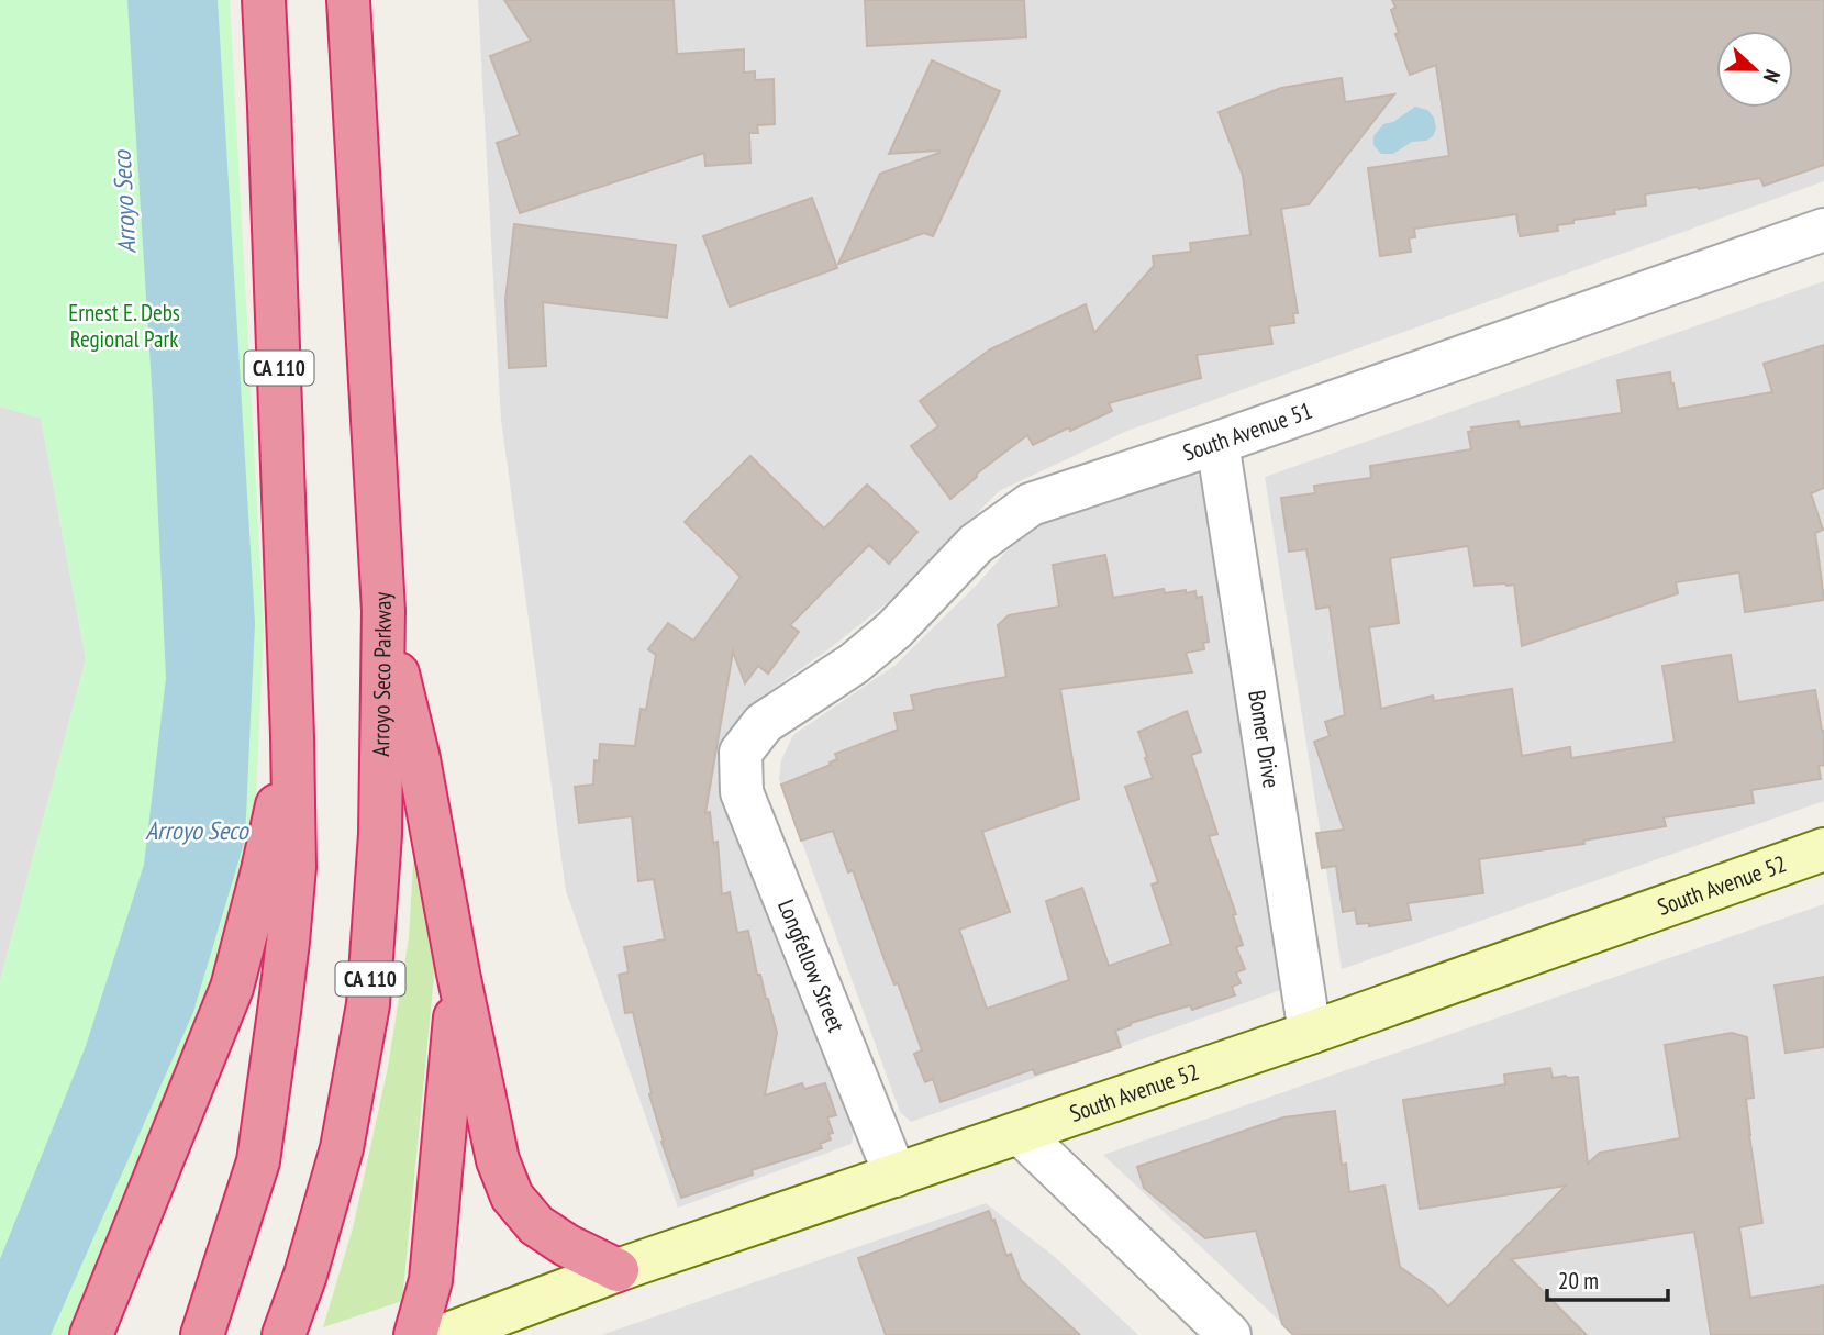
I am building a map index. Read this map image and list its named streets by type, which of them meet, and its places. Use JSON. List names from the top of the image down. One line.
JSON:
{"streets":{"highway":["CA 110","Arroyo Seco Parkway"],"street":["South Avenue 51","Bomer Drive","South Avenue 52","Longfellow Street"]},"crossings":[["South Avenue 51","Bomer Drive"],["South Avenue 51","Longfellow Street"],["Bomer Drive","South Avenue 52"],["South Avenue 52","Longfellow Street"]],"water":["Arroyo Seco"],"parks":["Ernest E. Debs Regional Park"],"scale_bar":"20 m","north":"right"}
